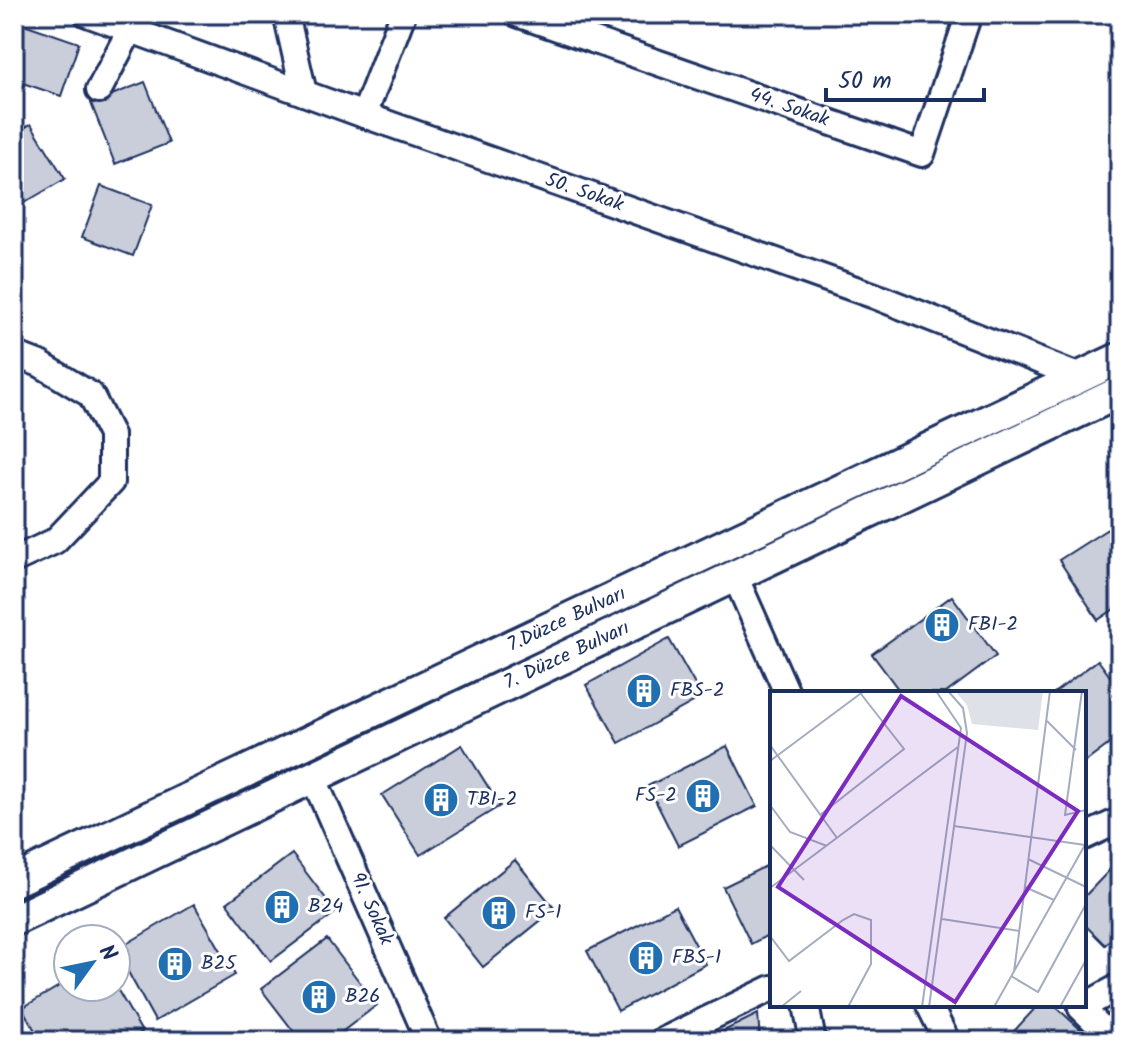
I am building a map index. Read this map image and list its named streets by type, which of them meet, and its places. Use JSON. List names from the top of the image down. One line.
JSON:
{"streets":{"main road":["7.Düzce Bulvarı","7. Düzce Bulvarı"],"street":["44. Sokak","50. Sokak","91. Sokak"]},"crossings":[["50. Sokak","7.Düzce Bulvarı"],["7. Düzce Bulvarı","91. Sokak"]],"places":{"building":["FBI-2","FBS-2","FS-2","TBI-2","B24","FS-1","FBS-1","B25","B26"]},"scale_bar":"50 m","north":"top right"}
